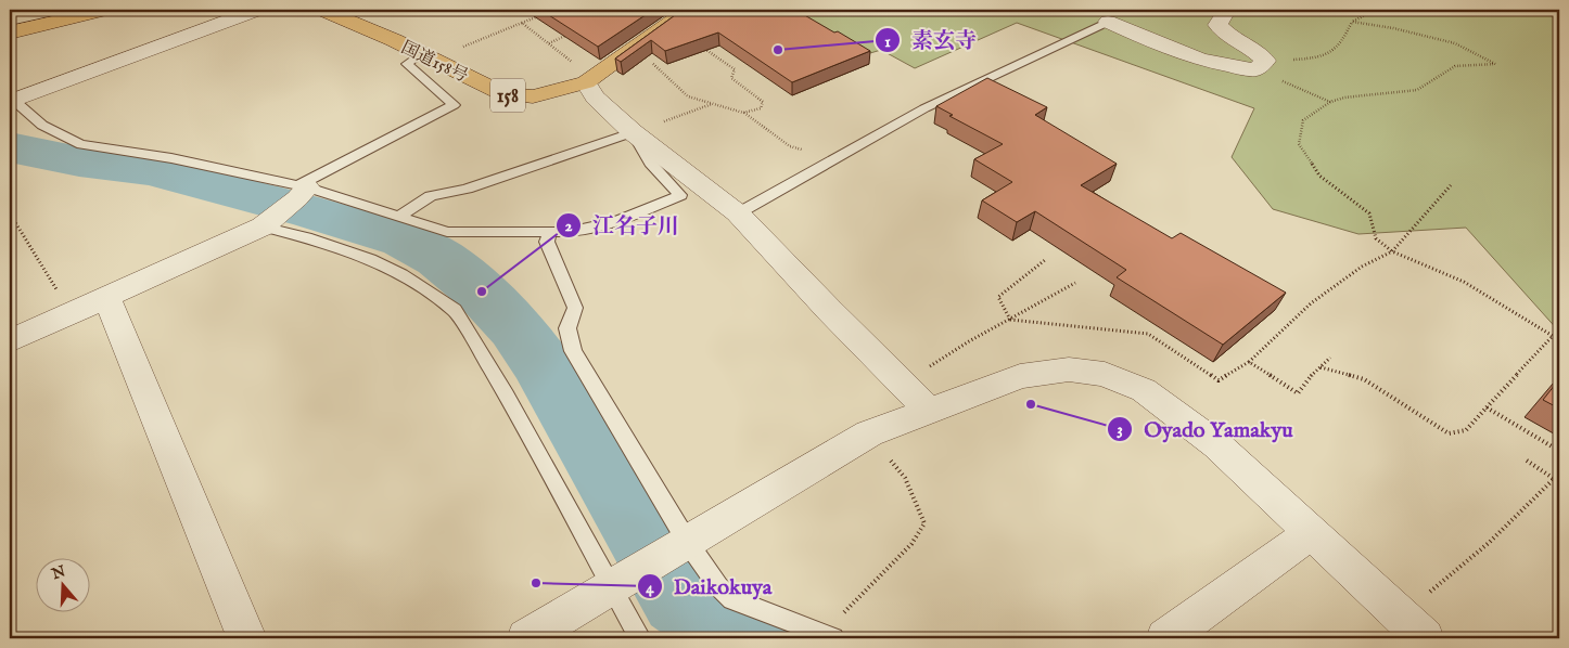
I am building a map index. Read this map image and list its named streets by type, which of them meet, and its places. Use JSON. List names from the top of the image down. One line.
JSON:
{"streets":{"highway":["国道158号","158"]},"places":["素玄寺","江名子川","Oyado Yamakyu","Daikokuya"],"north":"top"}
